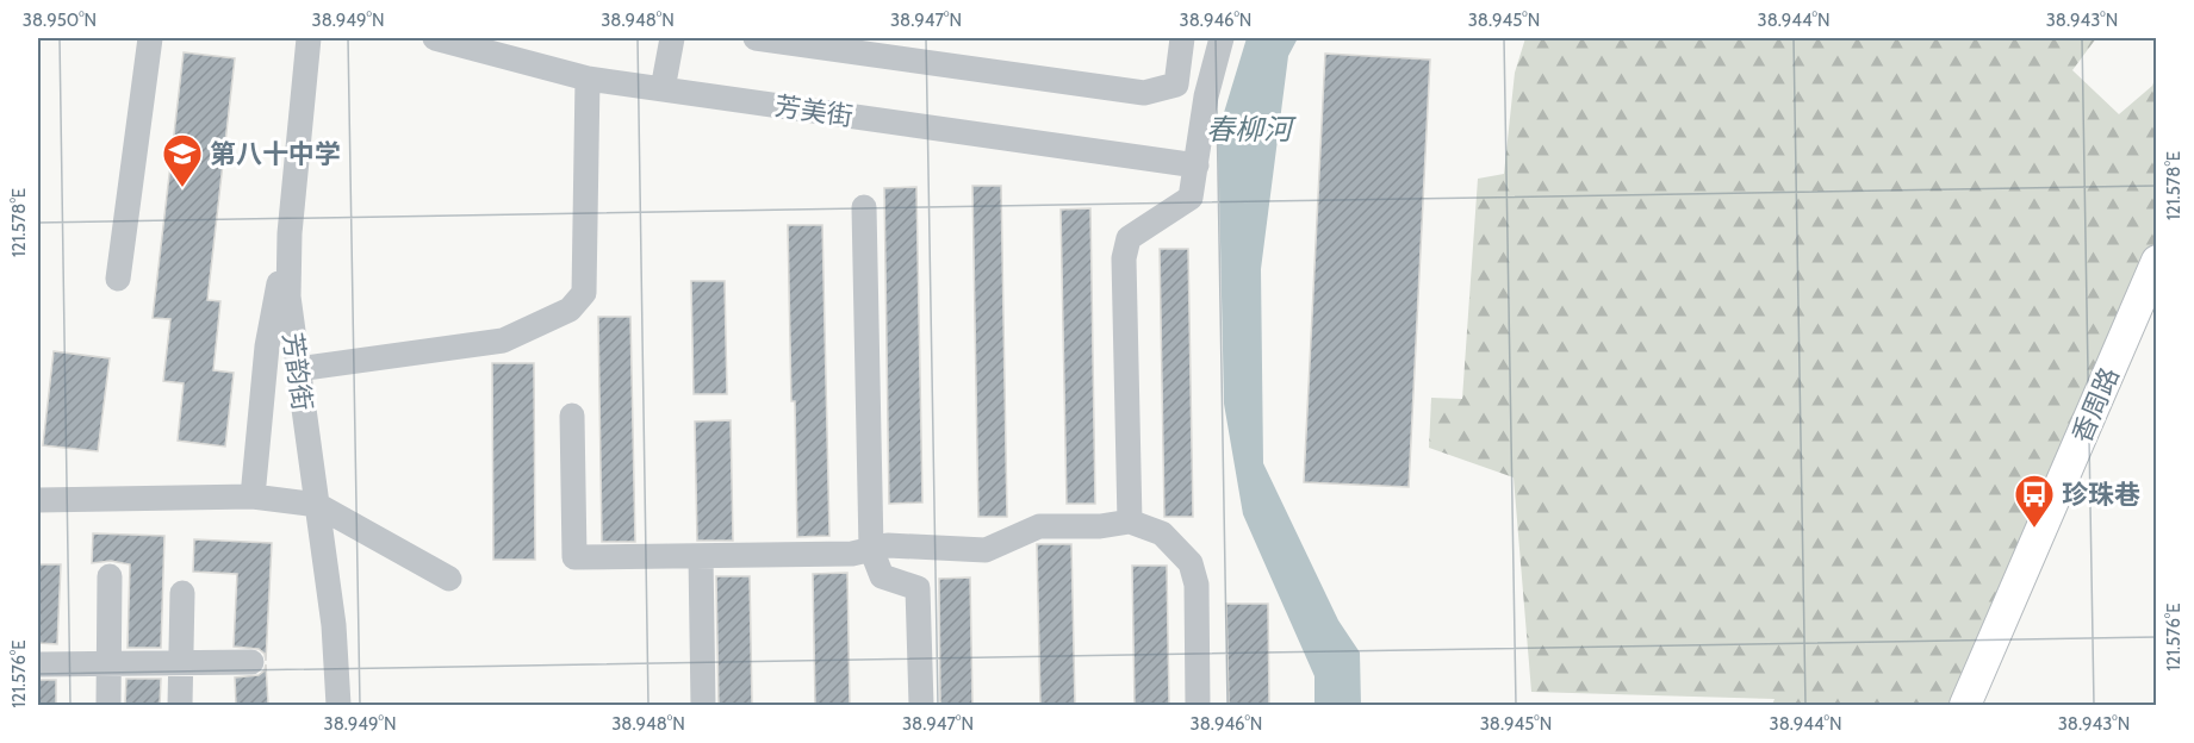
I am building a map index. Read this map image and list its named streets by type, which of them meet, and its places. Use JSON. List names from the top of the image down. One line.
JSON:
{"streets":{"main road":["香周路"],"street":["芳美街","芳韵街"]},"water":["春柳河"],"places":{"school or university":["第八十中学"],"bus stop":["珍珠巷"]},"coordinates":["38.950°N","38.949°N","38.948°N","38.947°N","38.946°N","38.945°N","38.944°N","38.943°N","121.578°E","121.576°E"]}
